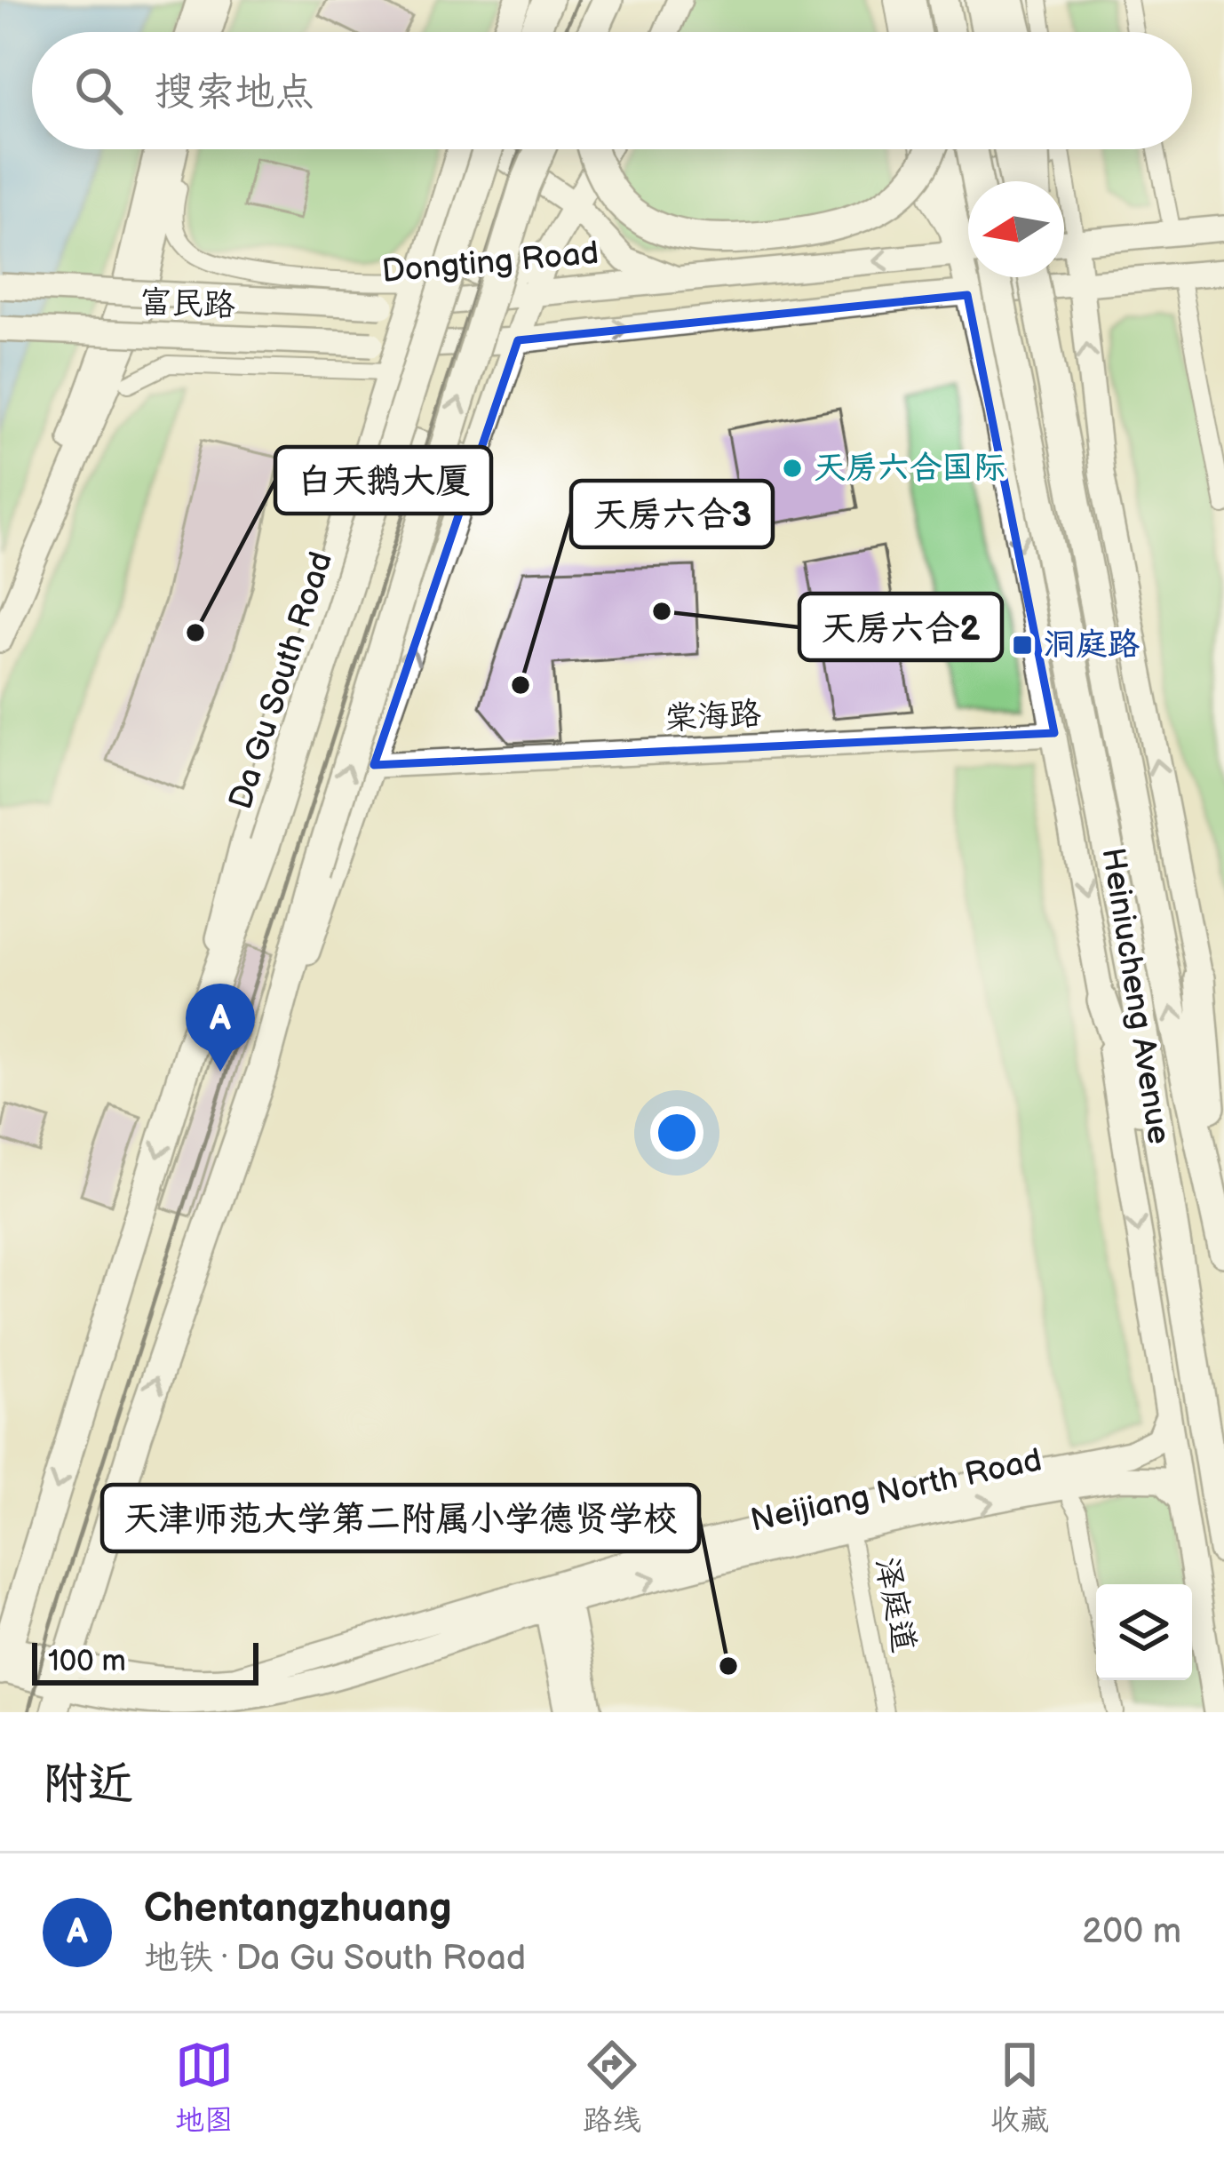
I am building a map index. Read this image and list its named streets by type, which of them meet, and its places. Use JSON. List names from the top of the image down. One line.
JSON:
{"streets":{"highway":["Da Gu South Road","Heiniucheng Avenue"],"street":["Dongting Road","富民路","棠海路","Neijiang North Road","泽庭道"]},"crossings":[["Dongting Road","Da Gu South Road"],["富民路","Da Gu South Road"],["Da Gu South Road","Neijiang North Road"],["棠海路","Heiniucheng Avenue"],["Heiniucheng Avenue","Neijiang North Road"],["Neijiang North Road","泽庭道"]],"places":{"other":["天房六合国际","天房六合2","白天鹅大厦","天房六合3","天津师范大学第二附属小学德贤学校"],"transit":["洞庭路"]},"scale_bar":"100 m","north":"left","page":{"search":"搜索地点","pins":"A","scale":"100 m","heading":"附近","list":[{"mark":"A","name":"Chentangzhuang","note":"地铁 · Da Gu South Road","value":"200 m"}],"nav":["地图","路线","收藏"]}}
